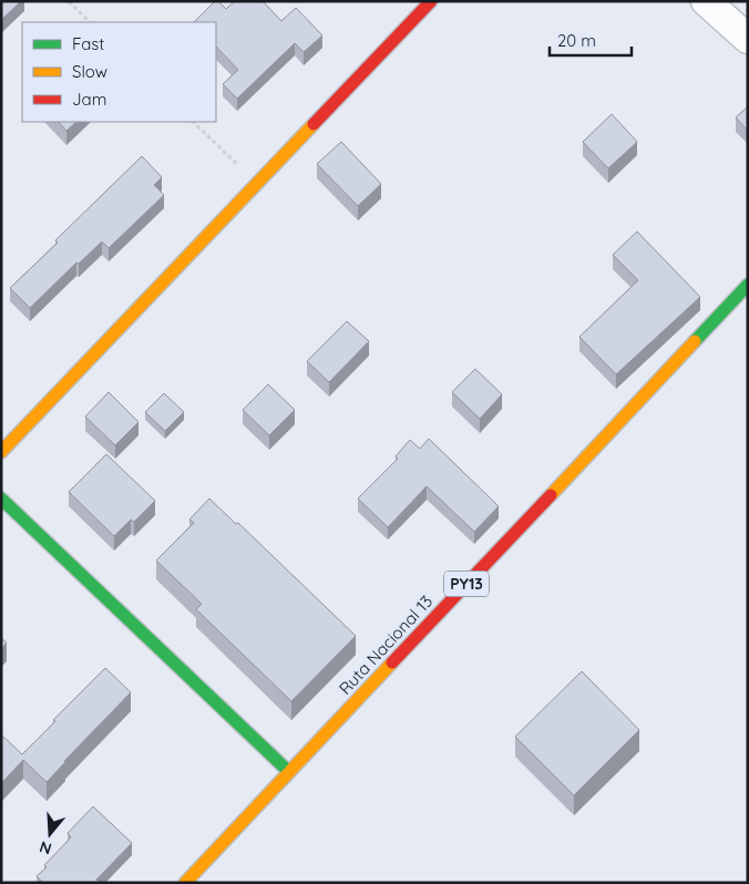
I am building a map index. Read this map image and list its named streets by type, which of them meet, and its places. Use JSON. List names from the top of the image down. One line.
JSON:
{"streets":{"main road":["PY13","Ruta Nacional 13"]},"legend":["Fast","Slow","Jam"],"scale_bar":"20 m","north":"bottom"}
